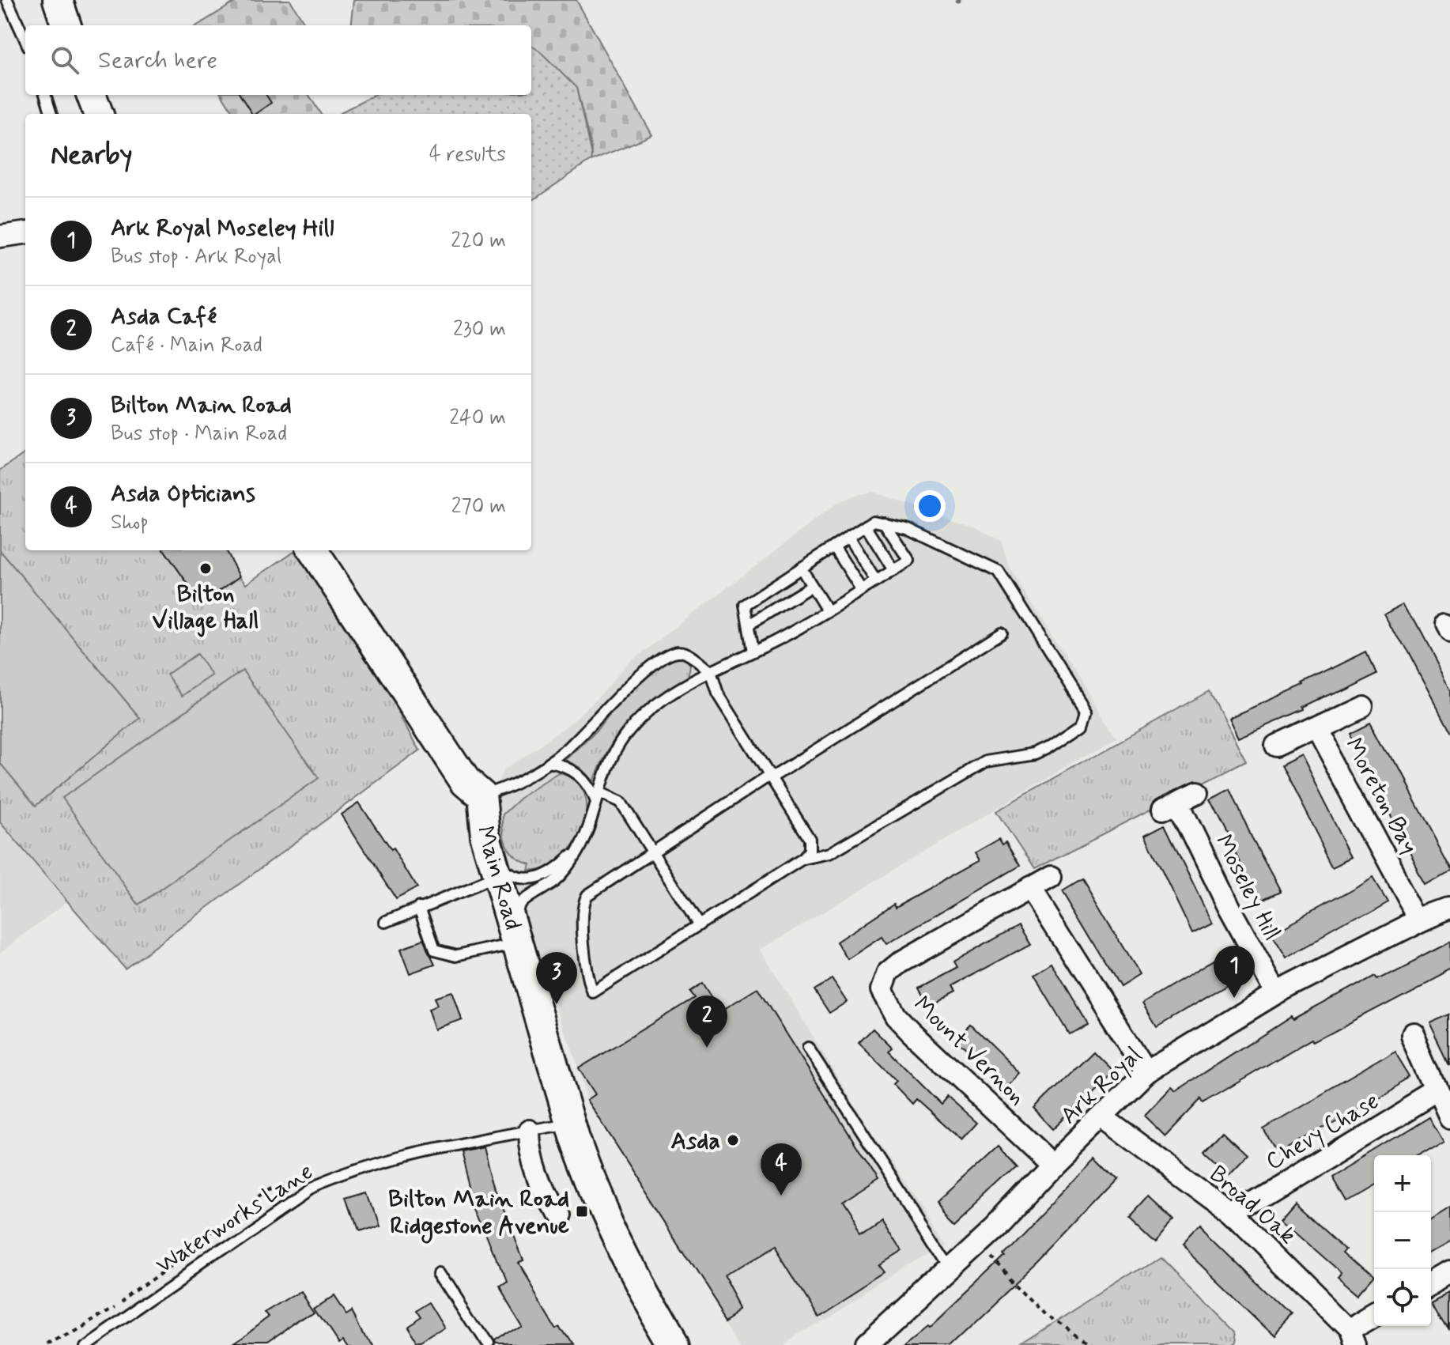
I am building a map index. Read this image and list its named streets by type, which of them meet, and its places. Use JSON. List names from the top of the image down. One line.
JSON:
{"streets":{"main road":["Main Road"],"street":["Moreton Bay","Moseley Hill","Mount Vernon","Ark Royal","Chevy Chase","Broad Oak"],"lane":["Waterworks Lane"]},"crossings":[["Moreton Bay","Ark Royal"],["Main Road","Waterworks Lane"],["Moseley Hill","Ark Royal"],["Mount Vernon","Ark Royal"],["Ark Royal","Broad Oak"],["Chevy Chase","Broad Oak"]],"places":{"other":["Bilton Village Hall","Asda"],"transit":["Bilton Main Road Ridgestone Avenue"]},"page":{"search":"Search here","heading":["Nearby","4 results"],"list":[{"mark":"1","name":"Ark Royal Moseley Hill","note":"Bus stop · Ark Royal","value":"220 m"},{"mark":"2","name":"Asda Café","note":"Café · Main Road","value":"230 m"},{"mark":"3","name":"Bilton Main Road","note":"Bus stop · Main Road","value":"240 m"},{"mark":"4","name":"Asda Opticians","note":"Shop","value":"270 m"}],"pins":["1","3","2","4"],"map_buttons":["+","−"]}}
